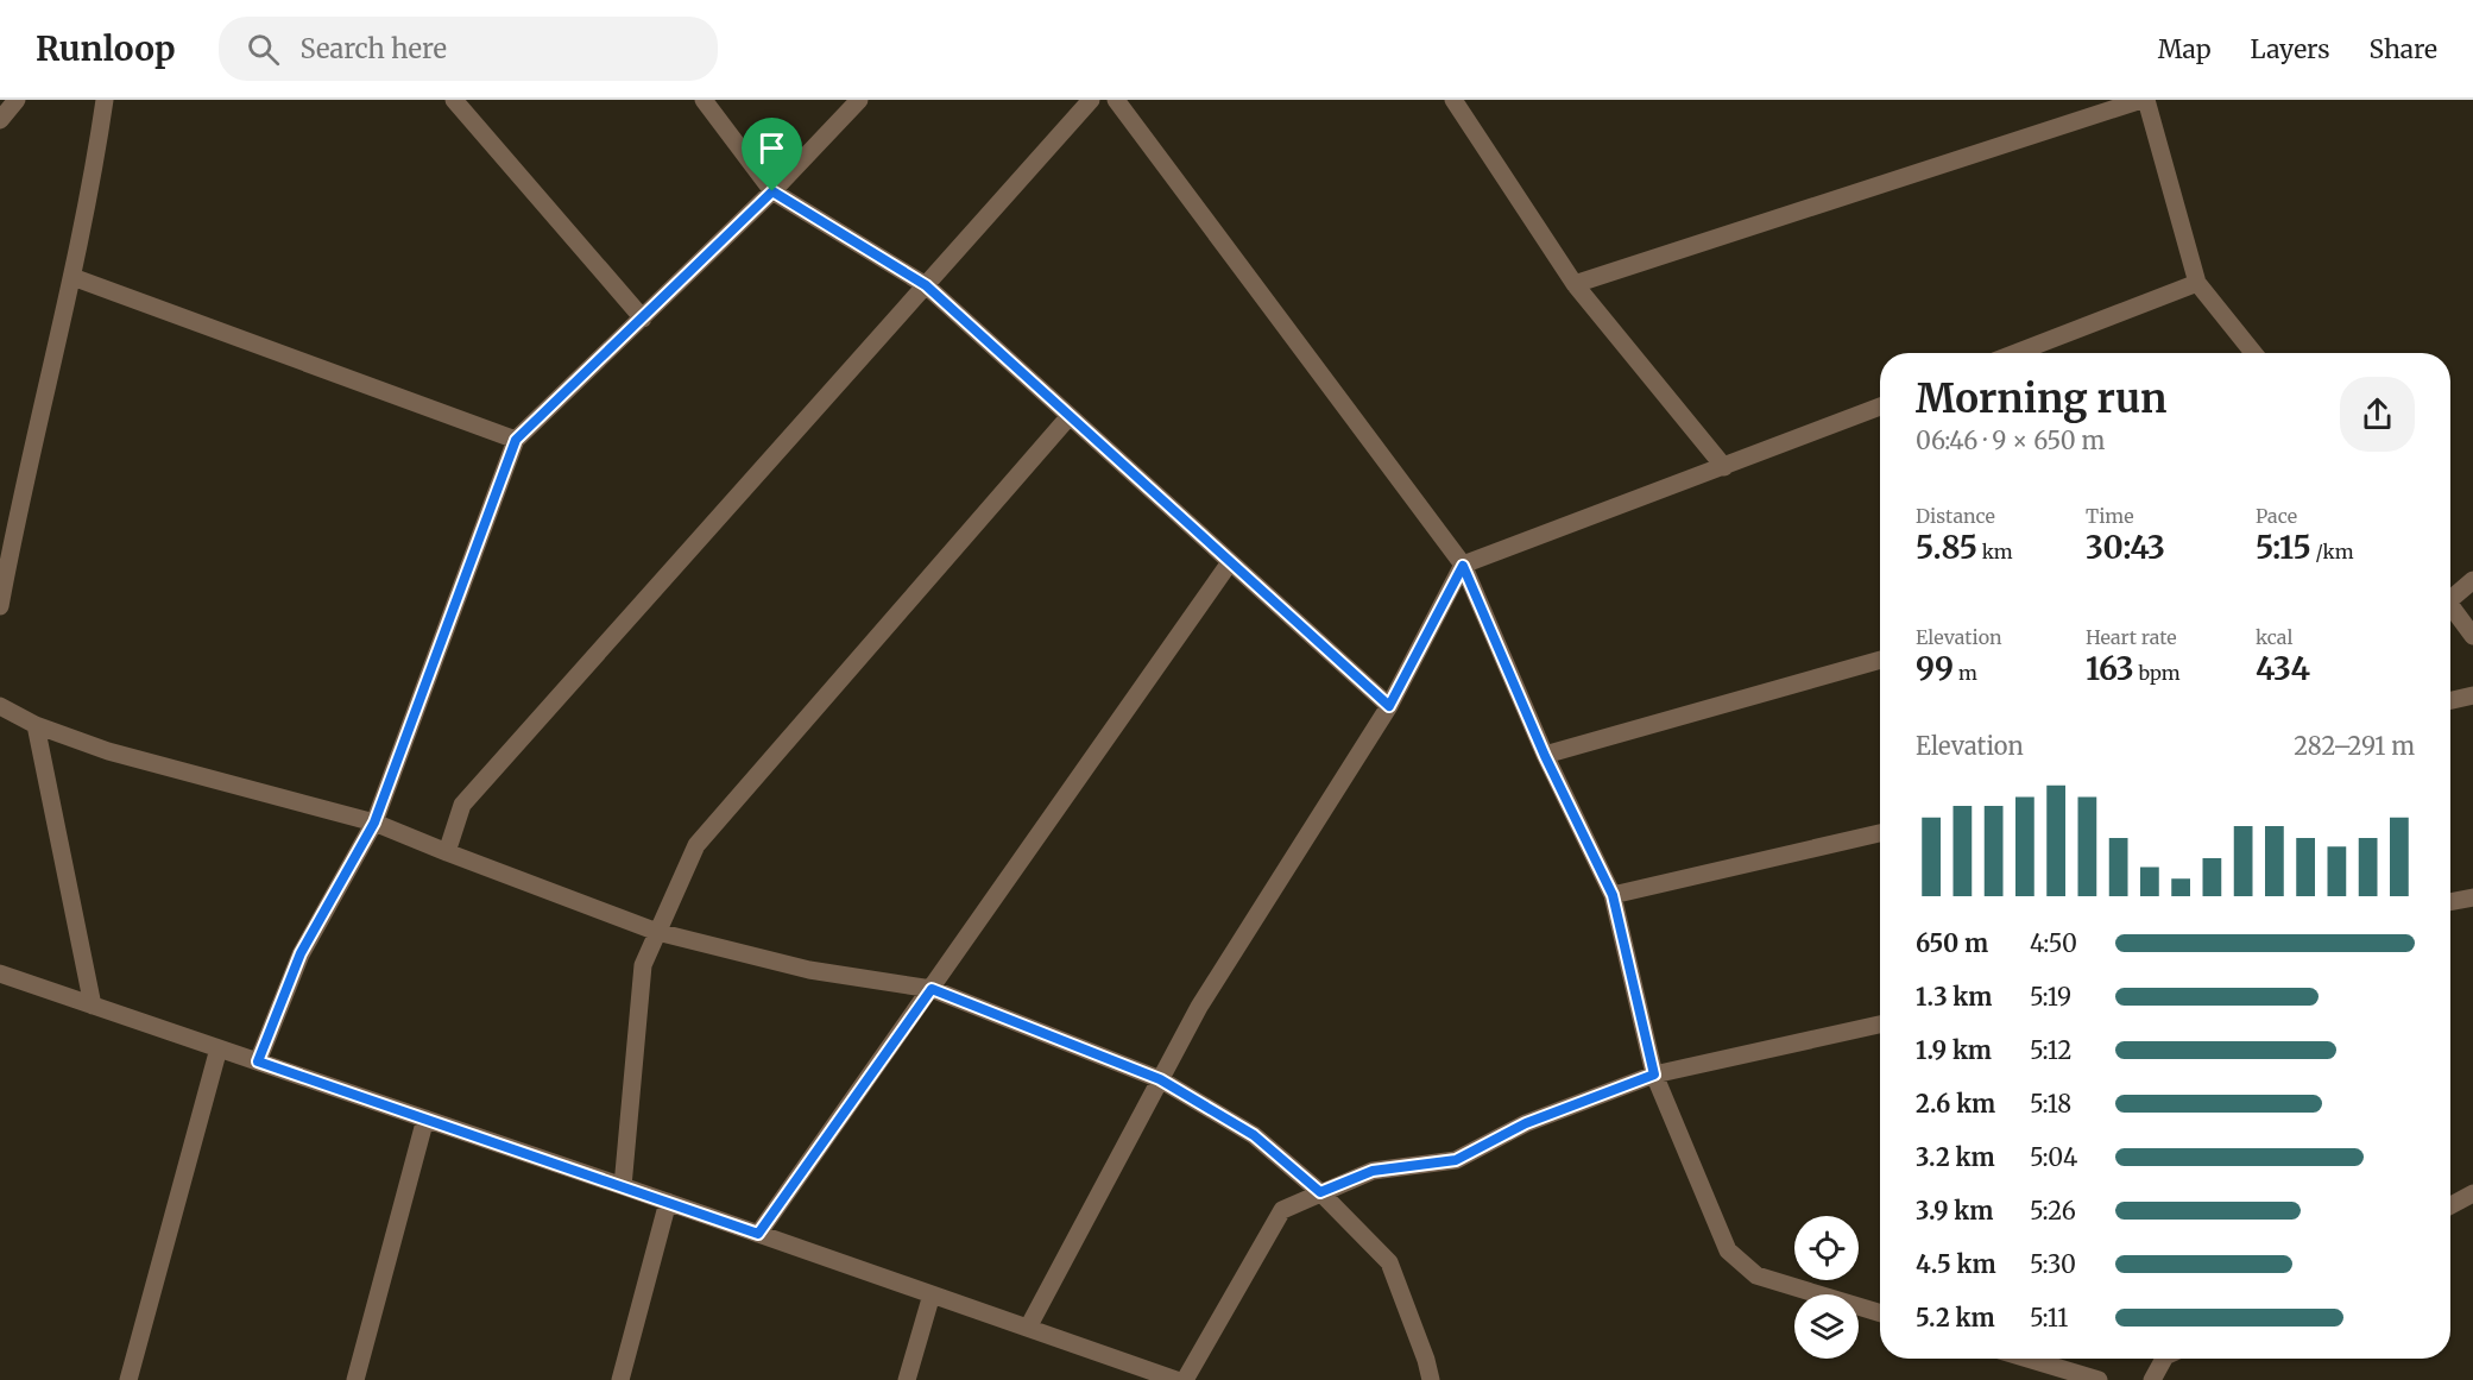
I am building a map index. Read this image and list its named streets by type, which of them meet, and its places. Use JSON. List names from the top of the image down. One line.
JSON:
{"page":{"header":"Runloop","search":"Search here","nav":["Map","Layers","Share"],"heading":["Morning run","06:46 · 9 × 650 m"],"stats":[["Distance","5.85 km"],["Time","30:43"],["Pace","5:15 /km"],["Elevation","99 m"],["Heart rate","163 bpm"],["kcal","434"]],"chart":["Elevation","282–291 m"],"list":[{"name":"650 m","note":"4:50"},{"name":"1.3 km","note":"5:19"},{"name":"1.9 km","note":"5:12"},{"name":"2.6 km","note":"5:18"},{"name":"3.2 km","note":"5:04"},{"name":"3.9 km","note":"5:26"},{"name":"4.5 km","note":"5:30"},{"name":"5.2 km","note":"5:11"}]}}
